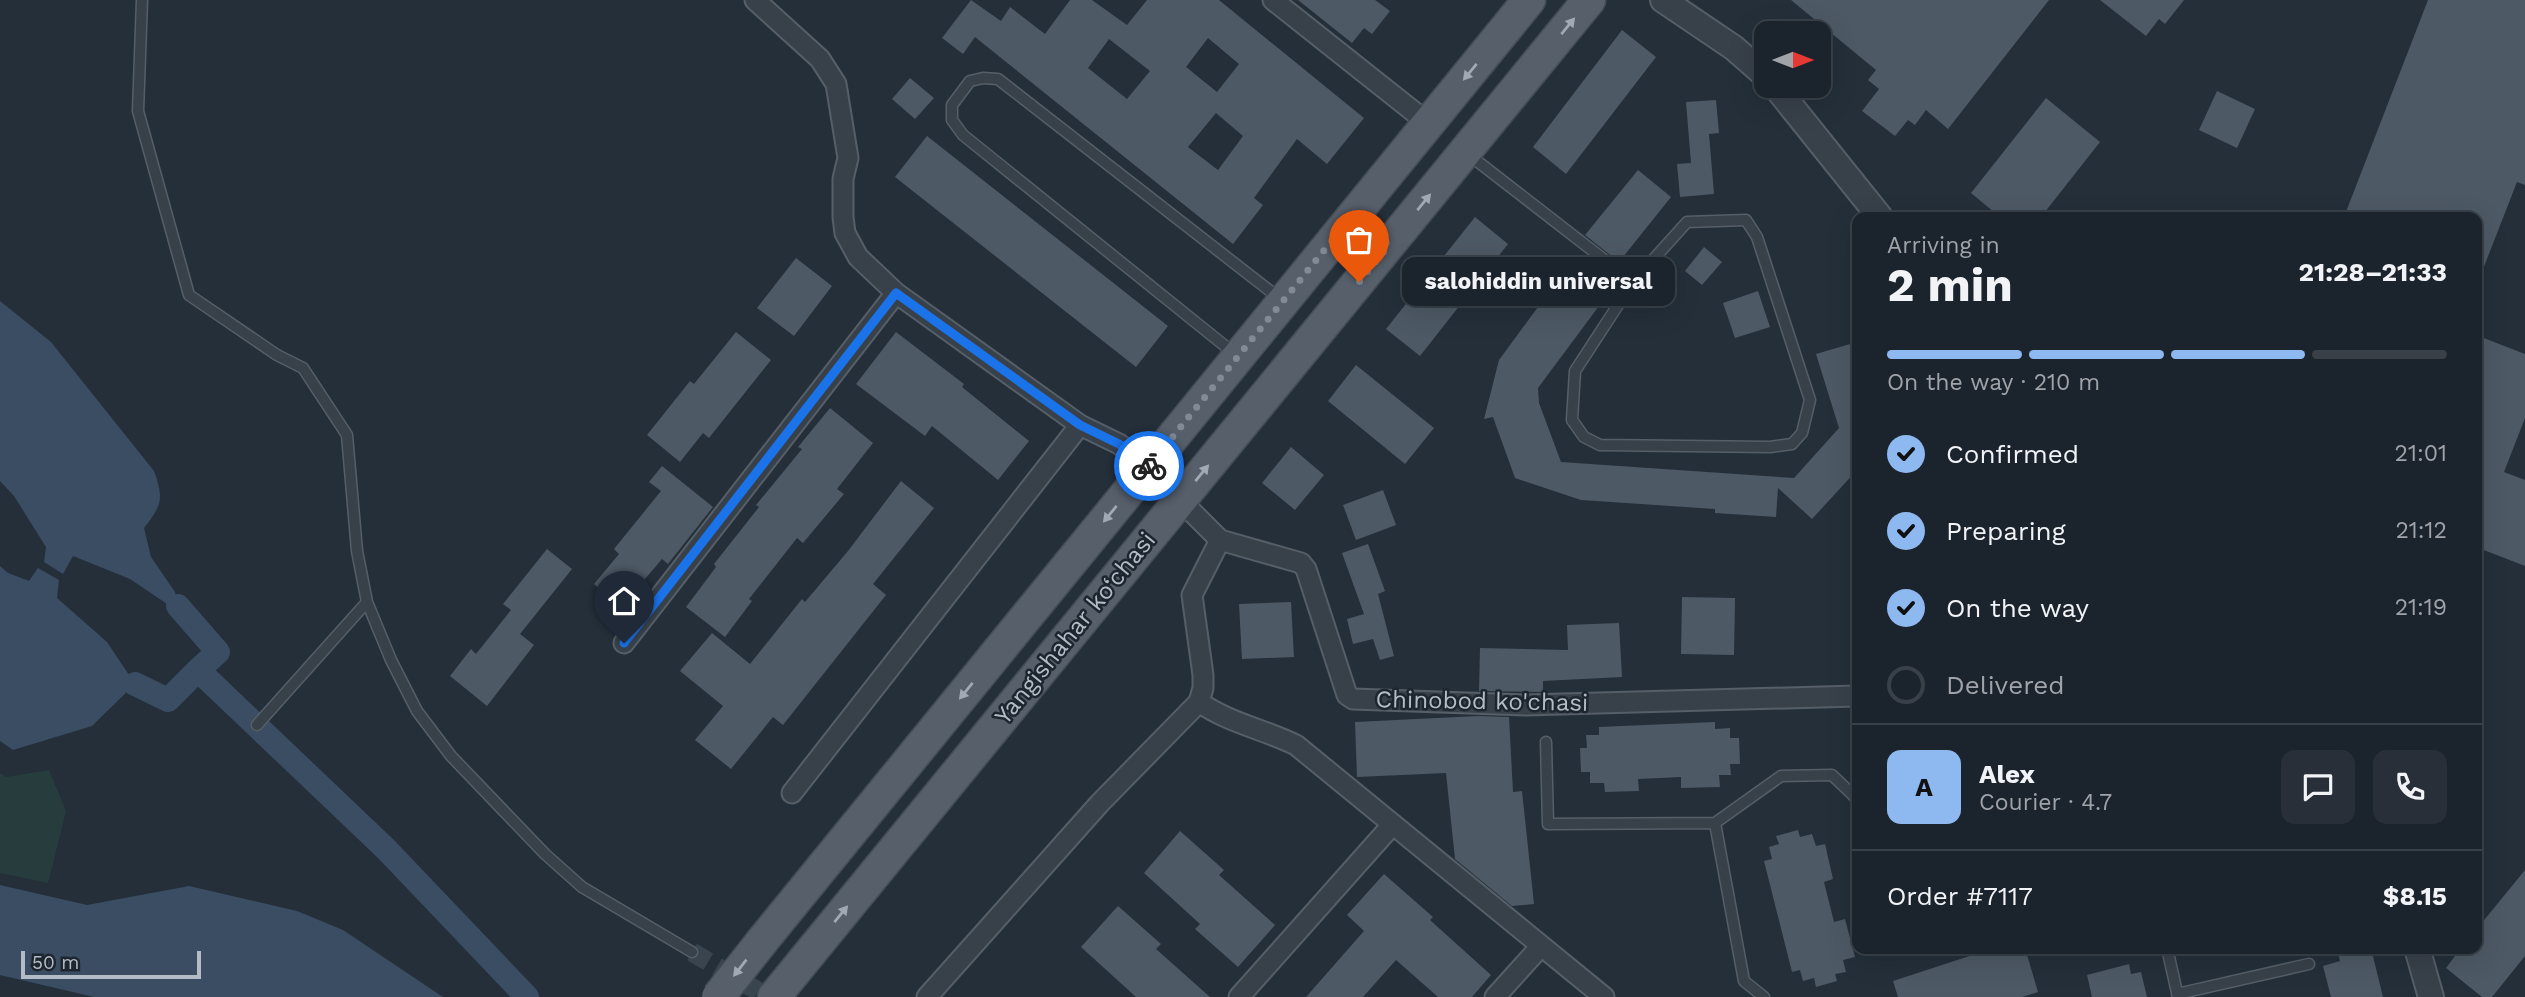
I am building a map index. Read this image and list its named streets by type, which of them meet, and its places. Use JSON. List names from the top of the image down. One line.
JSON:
{"streets":{"main road":["Yangishahar ko‘chasi"],"street":["Chinobod ko'chasi"]},"crossings":[["Yangishahar ko‘chasi","Chinobod ko'chasi"]],"places":["salohiddin universal"],"scale_bar":"50 m","north":"right","page":{"heading":["2 min","Arriving in","21:28–21:33"],"panel":["Alex","Courier · 4.7","Order #7117","$8.15"],"bubble":"salohiddin universal","bar":"On the way · 210 m","list":[["Confirmed","21:01"],["Preparing","21:12"],["On the way","21:19"],"Delivered"],"round":"A","scale":"50 m"}}
